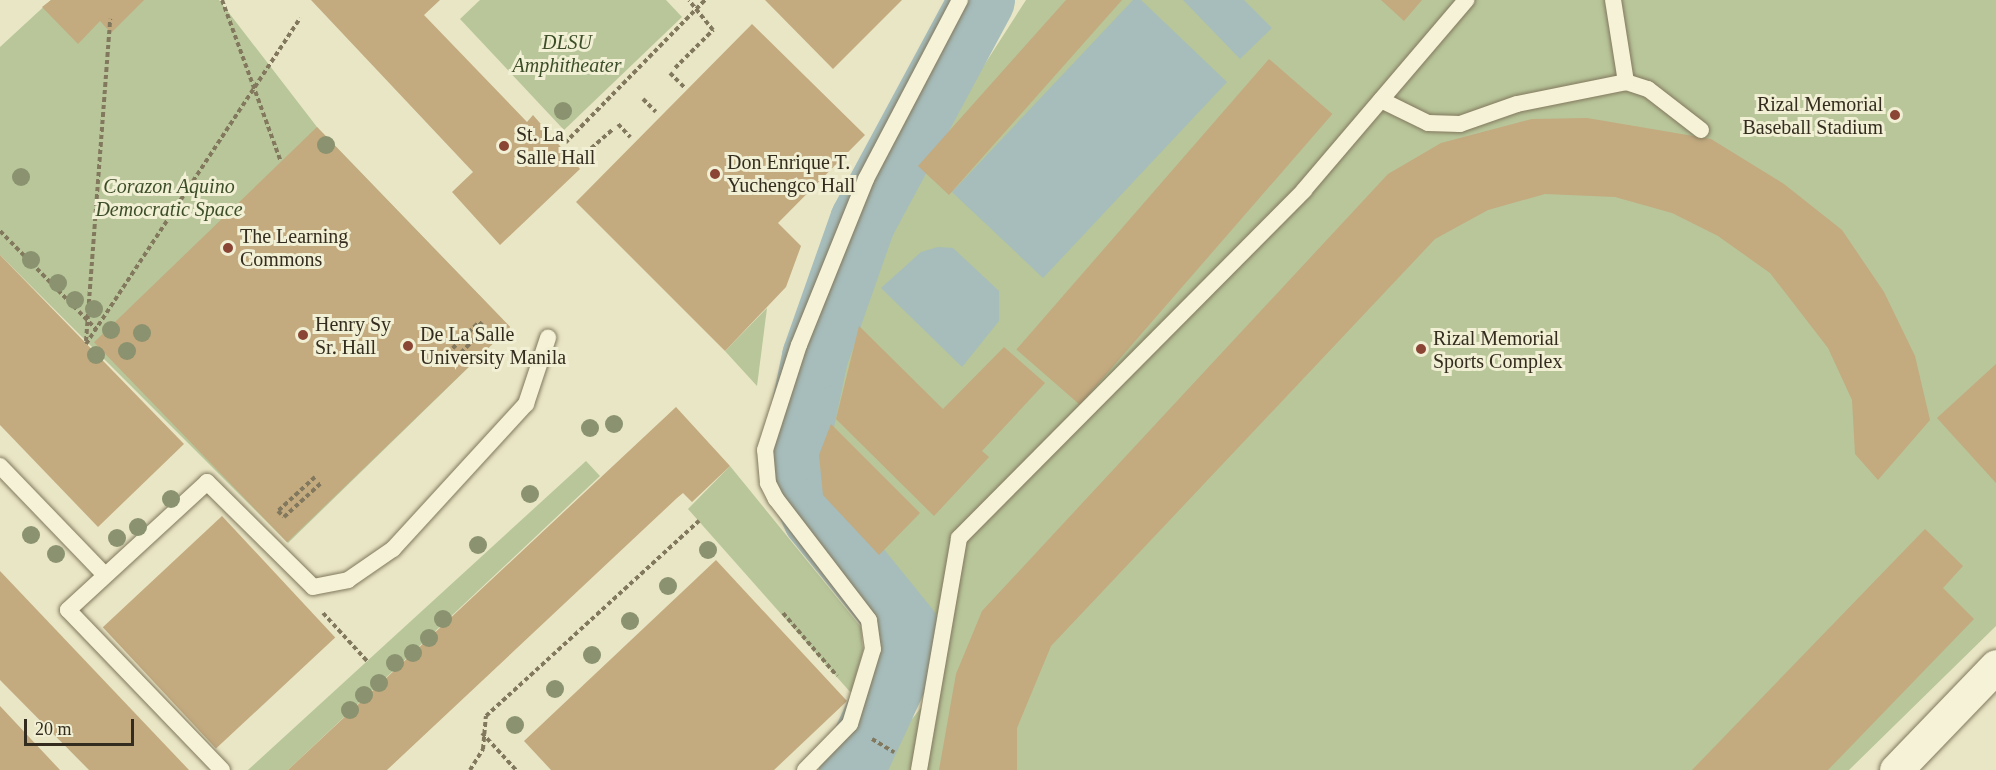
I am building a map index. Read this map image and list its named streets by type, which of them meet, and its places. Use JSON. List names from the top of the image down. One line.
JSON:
{"parks":["DLSU Amphitheater","Corazon Aquino Democratic Space"],"places":["Rizal Memorial Baseball Stadium","St. La Salle Hall","Don Enrique T. Yuchengco Hall","The Learning Commons","Henry Sy Sr. Hall","De La Salle University Manila","Rizal Memorial Sports Complex"],"scale_bar":"20 m"}
